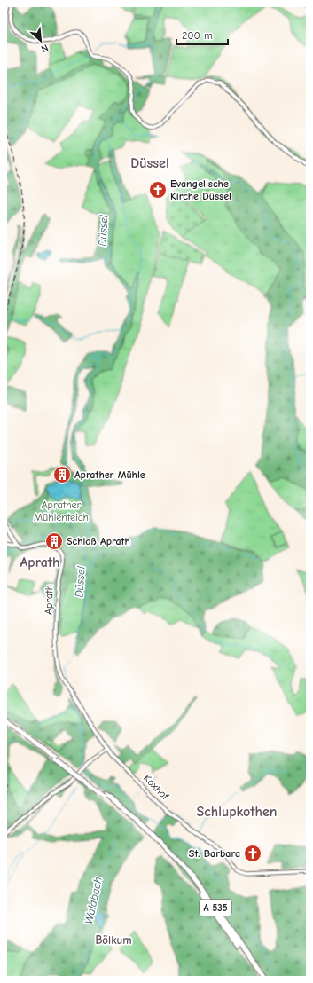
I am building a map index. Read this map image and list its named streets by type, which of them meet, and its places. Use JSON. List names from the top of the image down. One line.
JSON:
{"streets":{"highway":["A 535"],"main road":["Aprath","Koxhof"]},"crossings":[["Aprath","Koxhof"]],"districts":["Düssel","Aprath","Schlupkothen","Bölkum"],"water":["Düssel","Waldbach"],"parks":["Aprather Mühlenteich"],"places":{"church":["Evangelische Kirche Düssel","St. Barbara"],"building":["Aprather Mühle","Schloß Aprath"]},"scale_bar":"200 m","north":"bottom right"}
